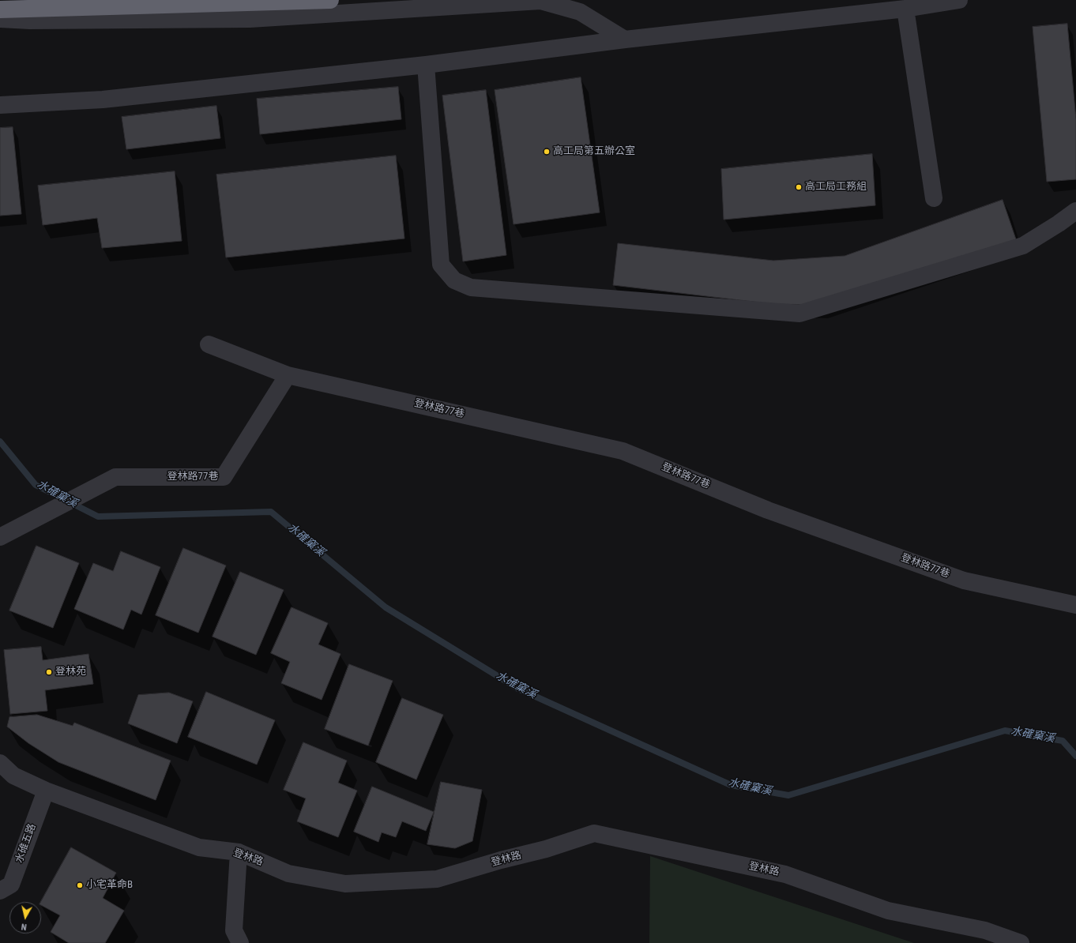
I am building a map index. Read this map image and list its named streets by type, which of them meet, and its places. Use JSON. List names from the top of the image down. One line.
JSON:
{"streets":{"street":["登林路77巷","水碓五路","登林路"]},"crossings":[["水碓五路","登林路"]],"water":["水確窠溪"],"places":["高工局第五辦公室","高工局工務組","登林苑","小宅革命B"],"north":"bottom"}
